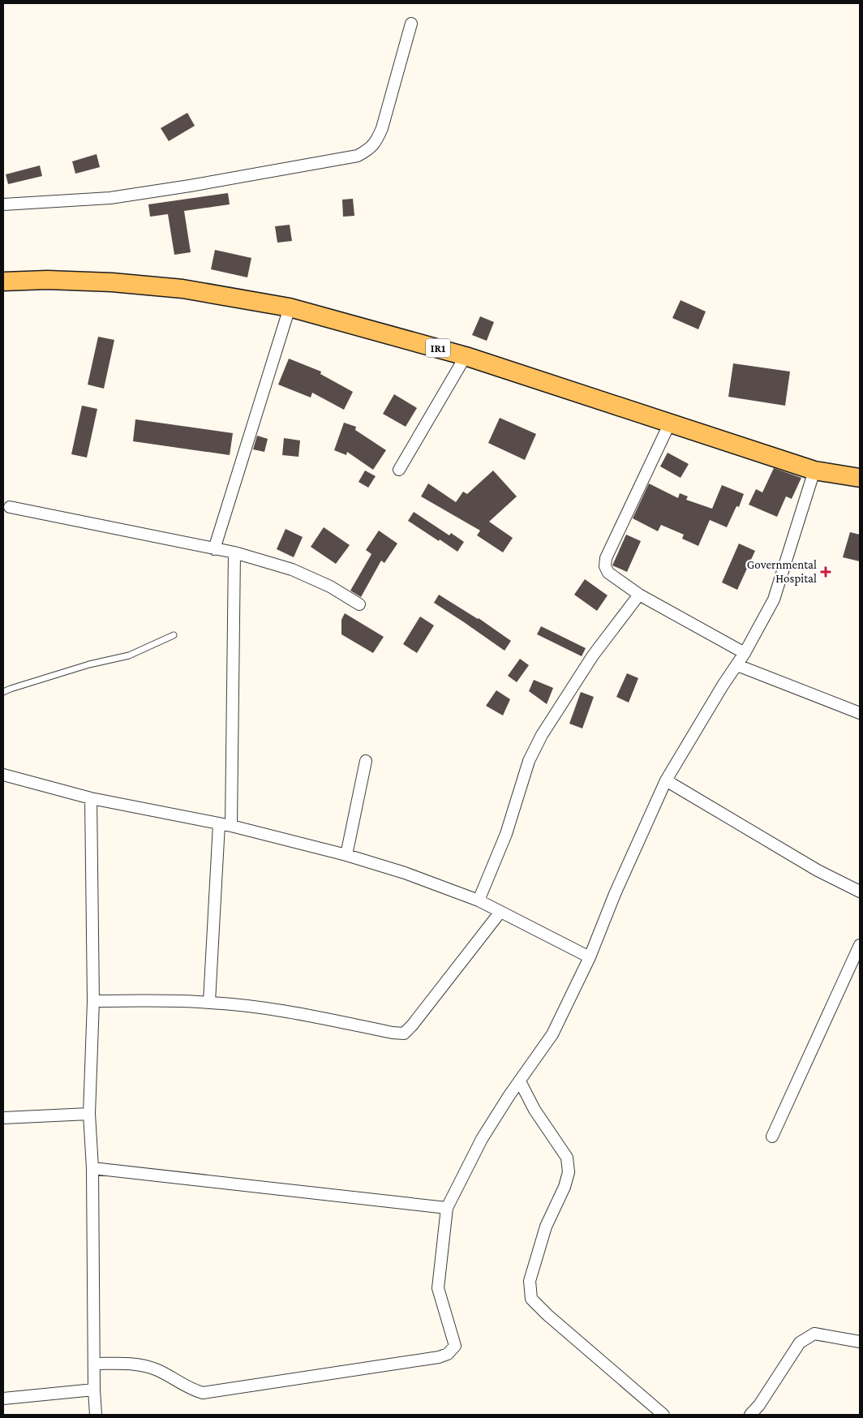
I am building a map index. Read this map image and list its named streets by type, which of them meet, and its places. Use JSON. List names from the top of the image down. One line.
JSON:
{"streets":{"main road":["IR1"]},"places":{"health":["Governmental Hospital"]}}
